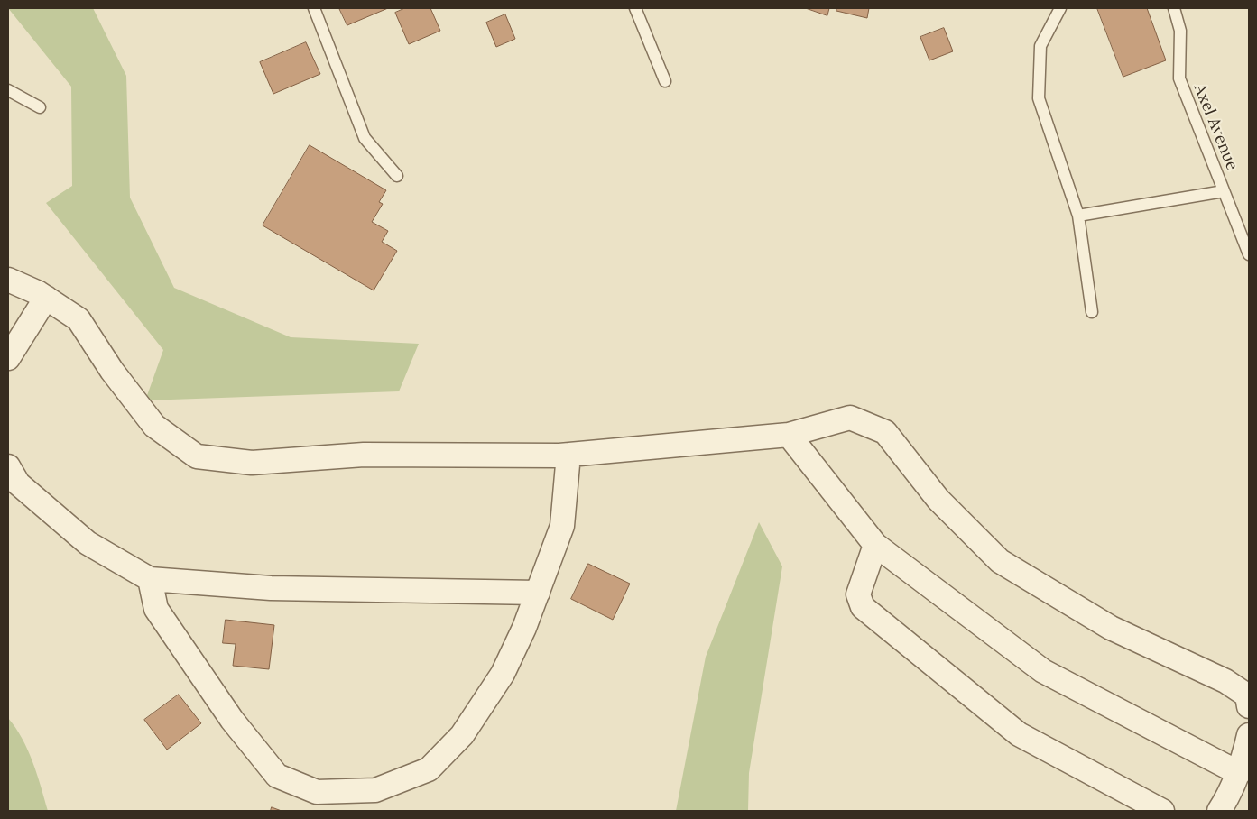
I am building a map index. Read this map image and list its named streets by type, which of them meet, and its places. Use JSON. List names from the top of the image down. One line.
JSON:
{"streets":{"lane":["Axel Avenue"]}}
